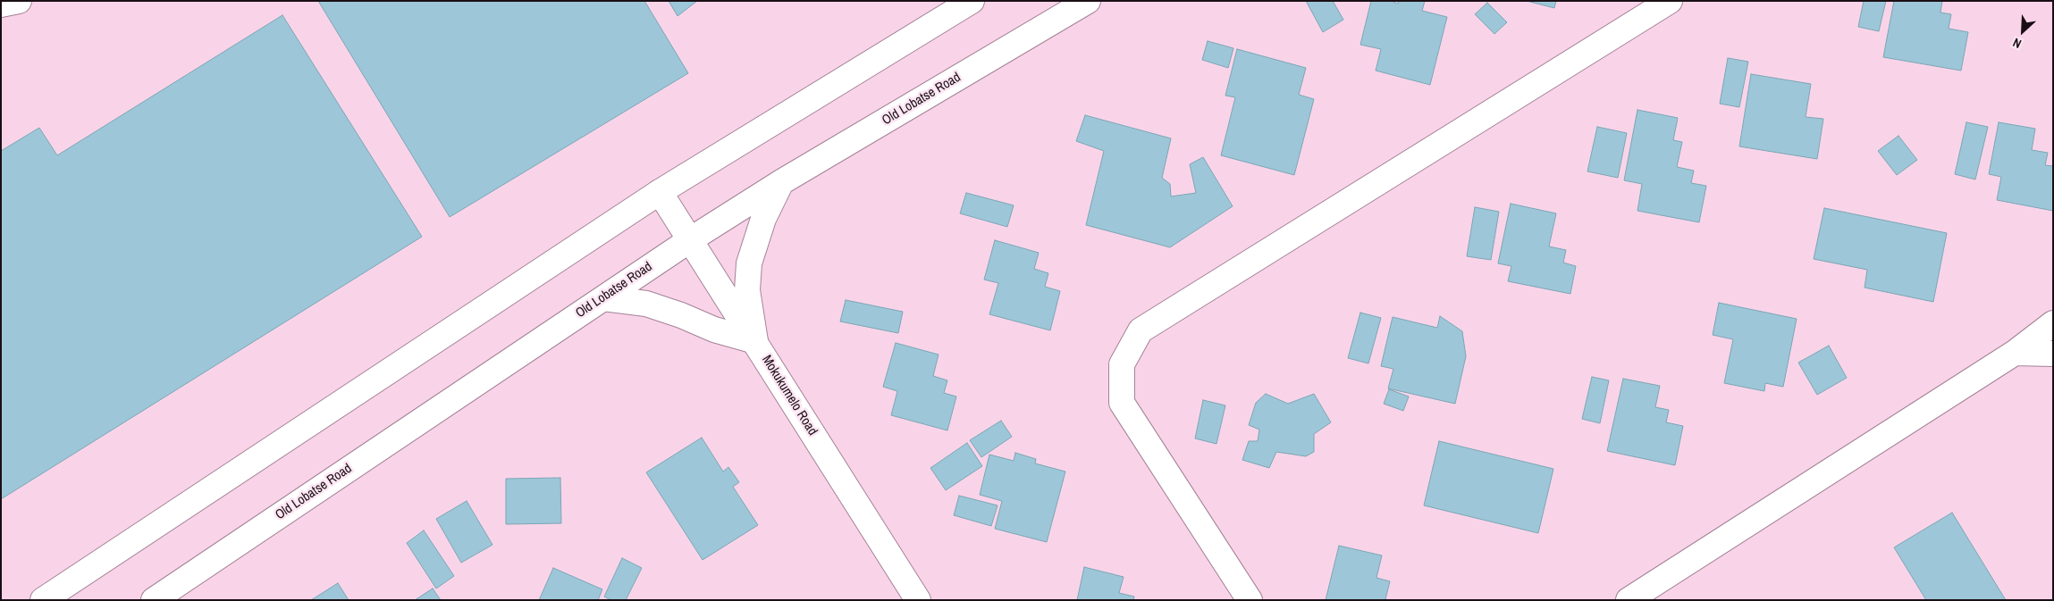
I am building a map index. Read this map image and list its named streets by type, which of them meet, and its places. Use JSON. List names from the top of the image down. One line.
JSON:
{"streets":{"main road":["Old Lobatse Road","Mokukumelo Road"]},"crossings":[["Old Lobatse Road","Mokukumelo Road"]],"north":"bottom left"}
